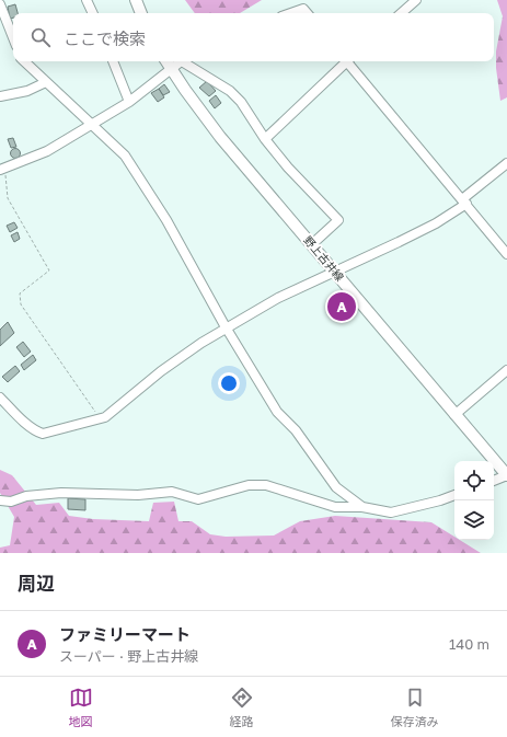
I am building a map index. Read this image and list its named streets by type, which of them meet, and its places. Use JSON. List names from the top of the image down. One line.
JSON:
{"streets":{"main road":["野上古井線"]},"page":{"search":"ここで検索","pins":"A","heading":"周辺","list":[{"mark":"A","name":"ファミリーマート","note":"スーパー · 野上古井線","value":"140 m"}],"nav":["地図","経路","保存済み"]}}
